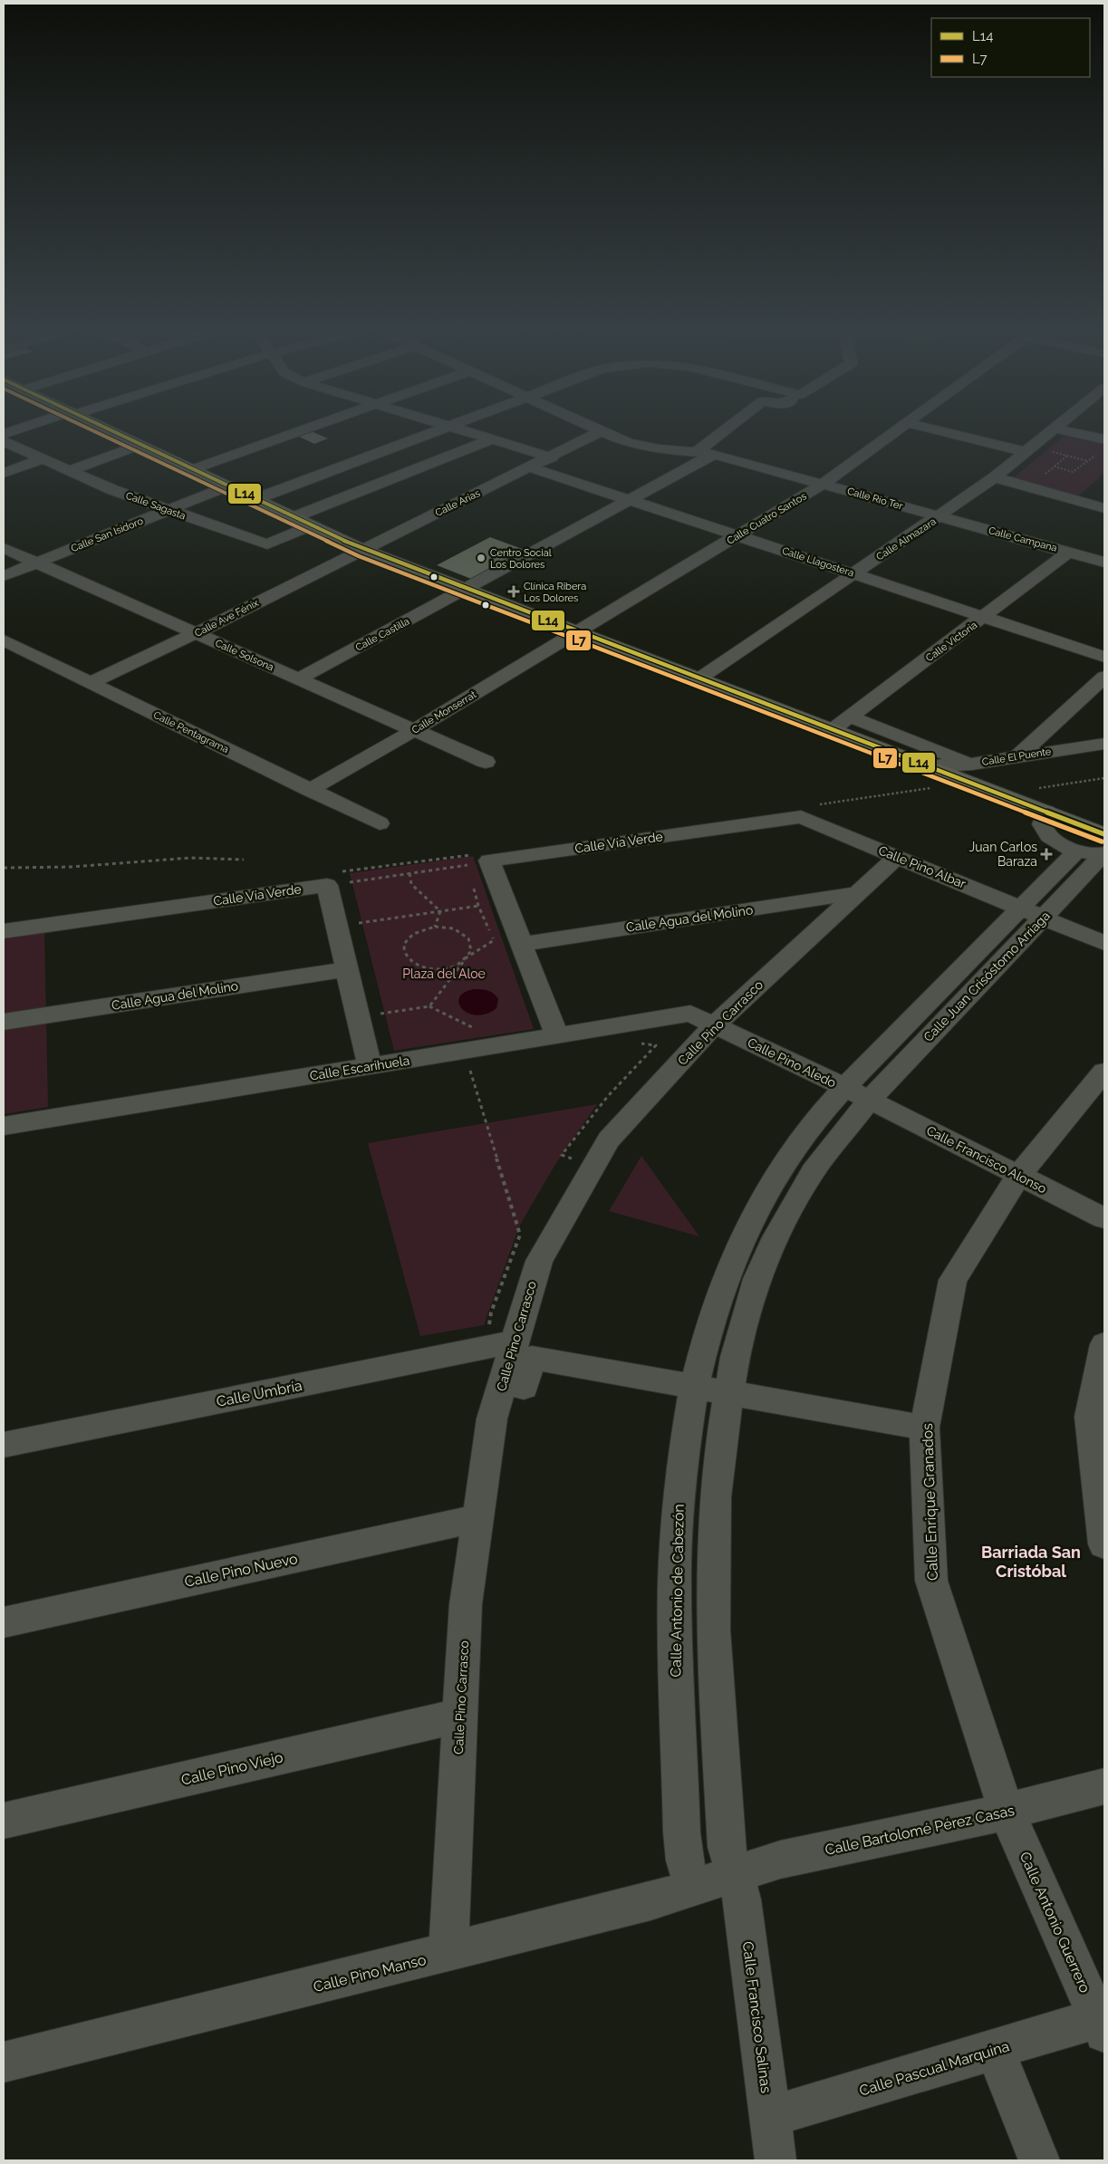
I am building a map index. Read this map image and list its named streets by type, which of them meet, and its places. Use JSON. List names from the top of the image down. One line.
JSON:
{"streets":{"street":["Calle Río Ter","Calle Arias","Calle Sagasta","Calle Cuatro Santos","Calle San Isidoro","Calle Almazara","Calle Campana","Calle Llagostera","Calle Ave Fénix","Calle Castilla","Calle Victoria","Calle Solsona","Calle Monserrat","Calle Pentagrama","Calle El Puente","Calle Vía Verde","Calle Pino Albar","Calle Agua del Molino","Calle Juan Crisóstomo Arriaga","Calle Pino Carrasco","Calle Pino Aledo","Calle Escarihuela","Calle Francisco Alonso","Calle Umbría","Calle Enrique Granados","Calle Pino Nuevo","Calle Antonio de Cabezón","Calle Pino Viejo","Calle Bartolomé Pérez Casas","Calle Antonio Guerrero","Calle Pino Manso","Calle Francisco Salinas","Calle Pascual Marquina"]},"crossings":[["Calle Río Ter","Calle Arias"],["Calle Río Ter","Calle Cuatro Santos"],["Calle Río Ter","Calle Almazara"],["Calle Río Ter","Calle Campana"],["Calle Río Ter","Calle Castilla"],["Calle Arias","Calle Llagostera"],["Calle Arias","Calle Ave Fénix"],["Calle Sagasta","Calle San Isidoro"],["Calle Cuatro Santos","Calle Llagostera"],["Calle Cuatro Santos","Calle Monserrat"],["Calle San Isidoro","Calle Solsona"],["Calle Almazara","Calle Campana"],["Calle Almazara","Calle Llagostera"],["Calle Campana","Calle Victoria"],["Calle Llagostera","Calle Castilla"],["Calle Llagostera","Calle Victoria"],["Calle Ave Fénix","Calle Solsona"],["Calle Ave Fénix","Calle Pentagrama"],["Calle Castilla","Calle Solsona"],["Calle Solsona","Calle Monserrat"],["Calle Monserrat","Calle Pentagrama"],["Calle Vía Verde","Calle Pino Albar"],["Calle Vía Verde","Calle Agua del Molino"],["Calle Vía Verde","Calle Escarihuela"],["Calle Pino Albar","Calle Juan Crisóstomo Arriaga"],["Calle Pino Albar","Calle Pino Carrasco"],["Calle Agua del Molino","Calle Pino Carrasco"],["Calle Juan Crisóstomo Arriaga","Calle Pino Aledo"],["Calle Juan Crisóstomo Arriaga","Calle Francisco Alonso"],["Calle Juan Crisóstomo Arriaga","Calle Antonio de Cabezón"],["Calle Pino Carrasco","Calle Pino Aledo"],["Calle Pino Carrasco","Calle Escarihuela"],["Calle Pino Carrasco","Calle Umbría"],["Calle Pino Carrasco","Calle Pino Nuevo"],["Calle Pino Carrasco","Calle Pino Viejo"],["Calle Pino Carrasco","Calle Pino Manso"],["Calle Pino Aledo","Calle Escarihuela"],["Calle Pino Aledo","Calle Francisco Alonso"],["Calle Pino Aledo","Calle Antonio de Cabezón"],["Calle Francisco Alonso","Calle Enrique Granados"],["Calle Francisco Alonso","Calle Antonio de Cabezón"],["Calle Enrique Granados","Calle Bartolomé Pérez Casas"],["Calle Enrique Granados","Calle Antonio Guerrero"],["Calle Antonio de Cabezón","Calle Pino Manso"],["Calle Bartolomé Pérez Casas","Calle Antonio Guerrero"],["Calle Bartolomé Pérez Casas","Calle Pino Manso"],["Calle Bartolomé Pérez Casas","Calle Francisco Salinas"],["Calle Antonio Guerrero","Calle Pascual Marquina"],["Calle Pino Manso","Calle Francisco Salinas"],["Calle Francisco Salinas","Calle Pascual Marquina"]],"districts":["Barriada San Cristóbal"],"parks":["Plaza del Aloe"],"places":{"other":["Centro Social Los Dolores"],"health":["Clínica Ribera Los Dolores","Juan Carlos Baraza"]},"lines":["transit line L14","transit line L7"],"legend":["L14","L7"]}
